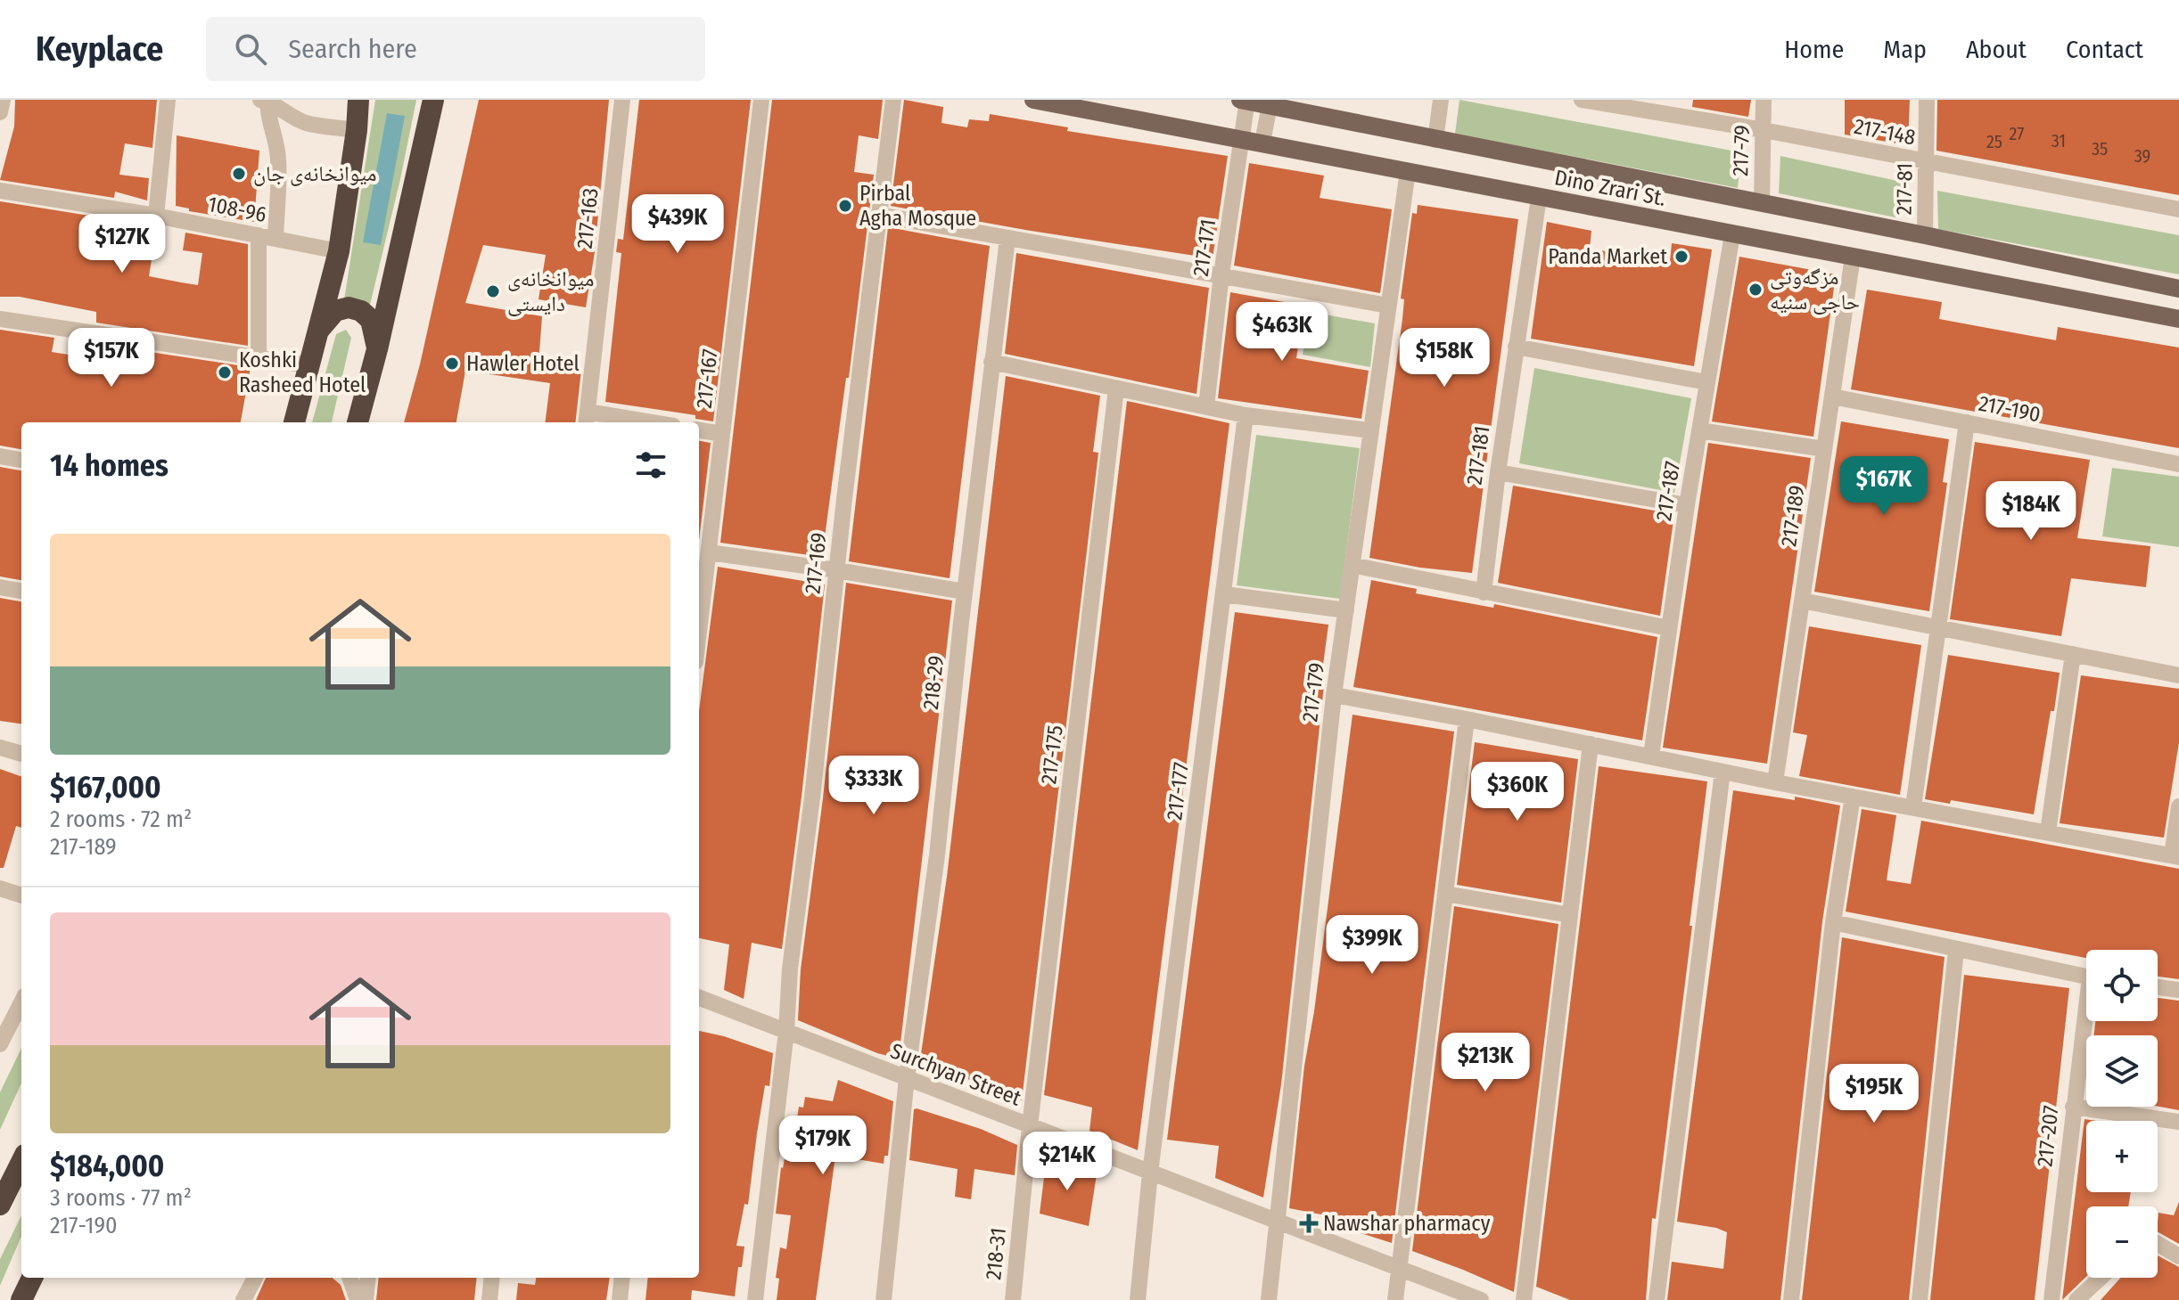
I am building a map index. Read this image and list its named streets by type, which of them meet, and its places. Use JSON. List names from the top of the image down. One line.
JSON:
{"streets":{"main road":["Dino Zrari St."],"street":["217-148","217-79","217-81","108-96","217-163","217-171","217-167","217-190","217-181","217-187","217-189","217-169","218-29","217-179","217-175","217-177","Surchyan Street","217-207","218-31"]},"crossings":[["217-148","217-79"],["217-148","217-81"],["217-79","Dino Zrari St."],["Dino Zrari St.","217-81"],["Dino Zrari St.","217-171"],["Dino Zrari St.","217-181"],["Dino Zrari St.","217-187"],["Dino Zrari St.","217-189"],["Dino Zrari St.","217-179"],["217-190","217-189"],["217-169","Surchyan Street"],["218-29","Surchyan Street"],["217-179","Surchyan Street"],["217-175","Surchyan Street"],["217-175","218-31"],["217-177","Surchyan Street"],["Surchyan Street","218-31"]],"places":{"other":["میوانخانەی جان","Pirbal Agha Mosque","Panda Market","مزگەوتی حاجی سنیە","میوانخانەی دایستی","Hawler Hotel","Koshki Rasheed Hotel"],"health":["Nawshar pharmacy"]},"house_numbers":["27","31","25","35","39"],"page":{"header":"Keyplace","search":"Search here","nav":["Home","Map","About","Contact"],"price":["$439K","$127K","$463K","$157K","$158K","$167K","$184K","$333K","$360K","$399K","$213K","$195K","$179K","$214K"],"heading":"14 homes","list":[{"name":"$167,000","note":"2 rooms · 72 m² · 217-189"},{"name":"$184,000","note":"3 rooms · 77 m² · 217-190"}],"map_buttons":["+","−"]}}
